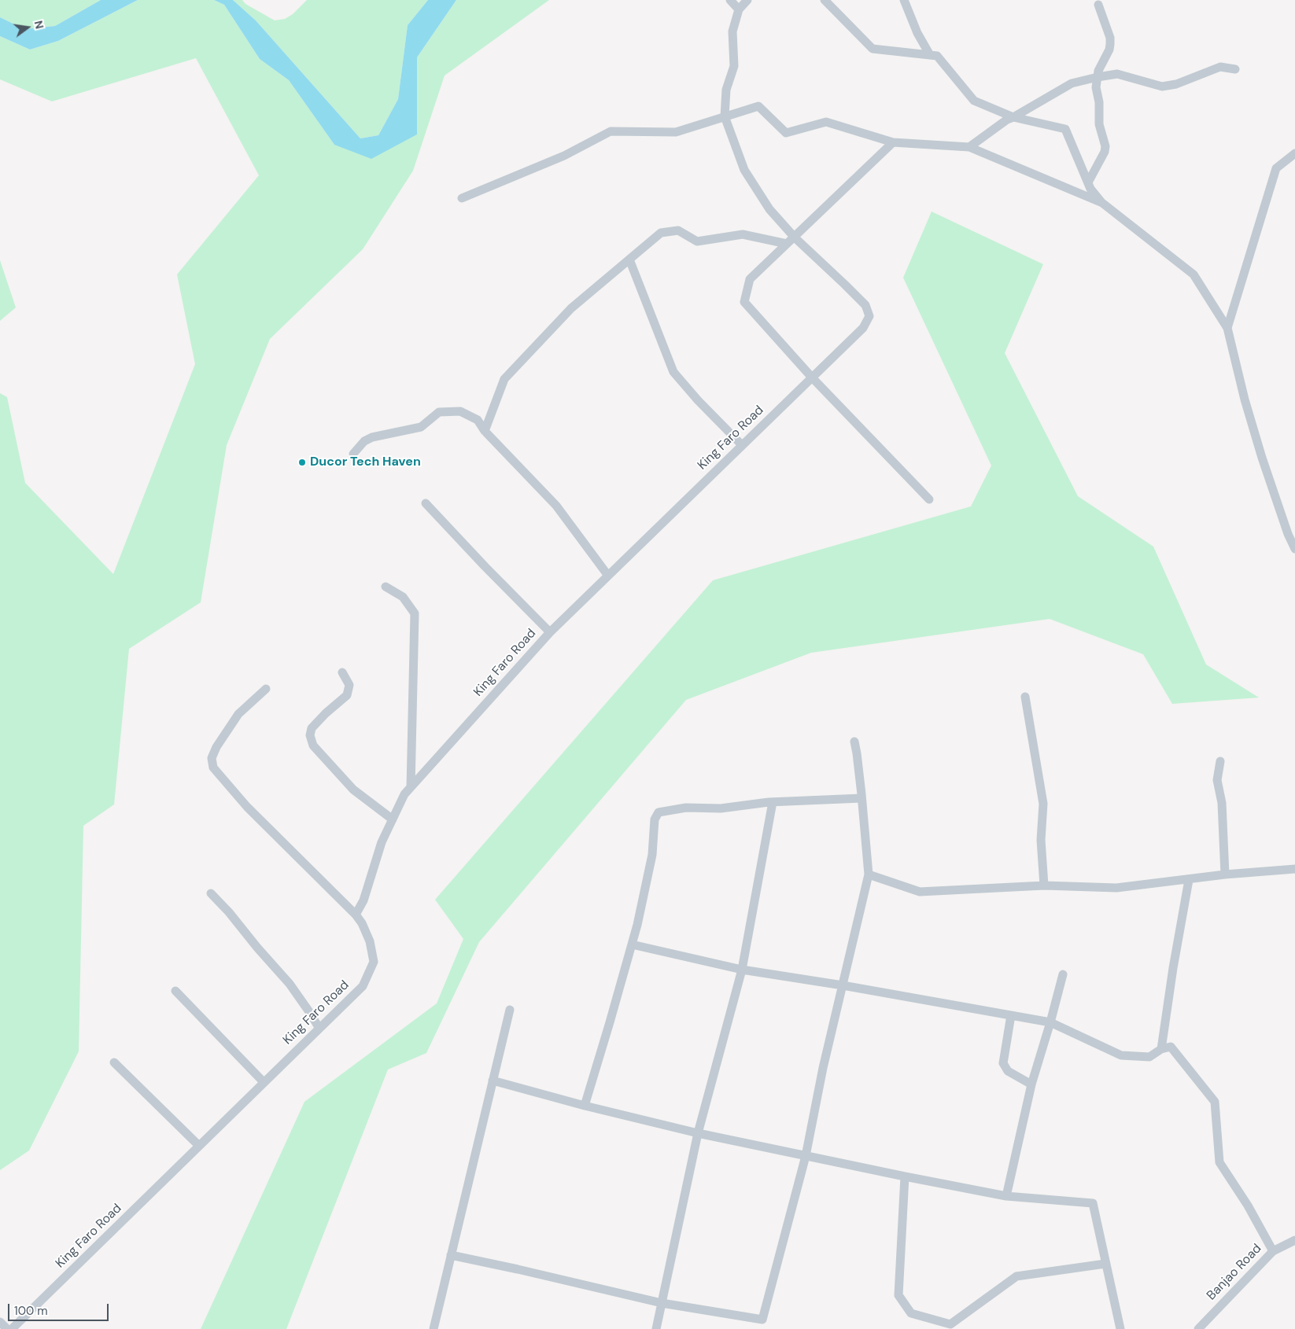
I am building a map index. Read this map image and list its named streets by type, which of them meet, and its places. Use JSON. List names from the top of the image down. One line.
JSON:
{"streets":{"street":["King Faro Road","Banjao Road"]},"places":["Ducor Tech Haven"],"scale_bar":"100 m","north":"right"}
